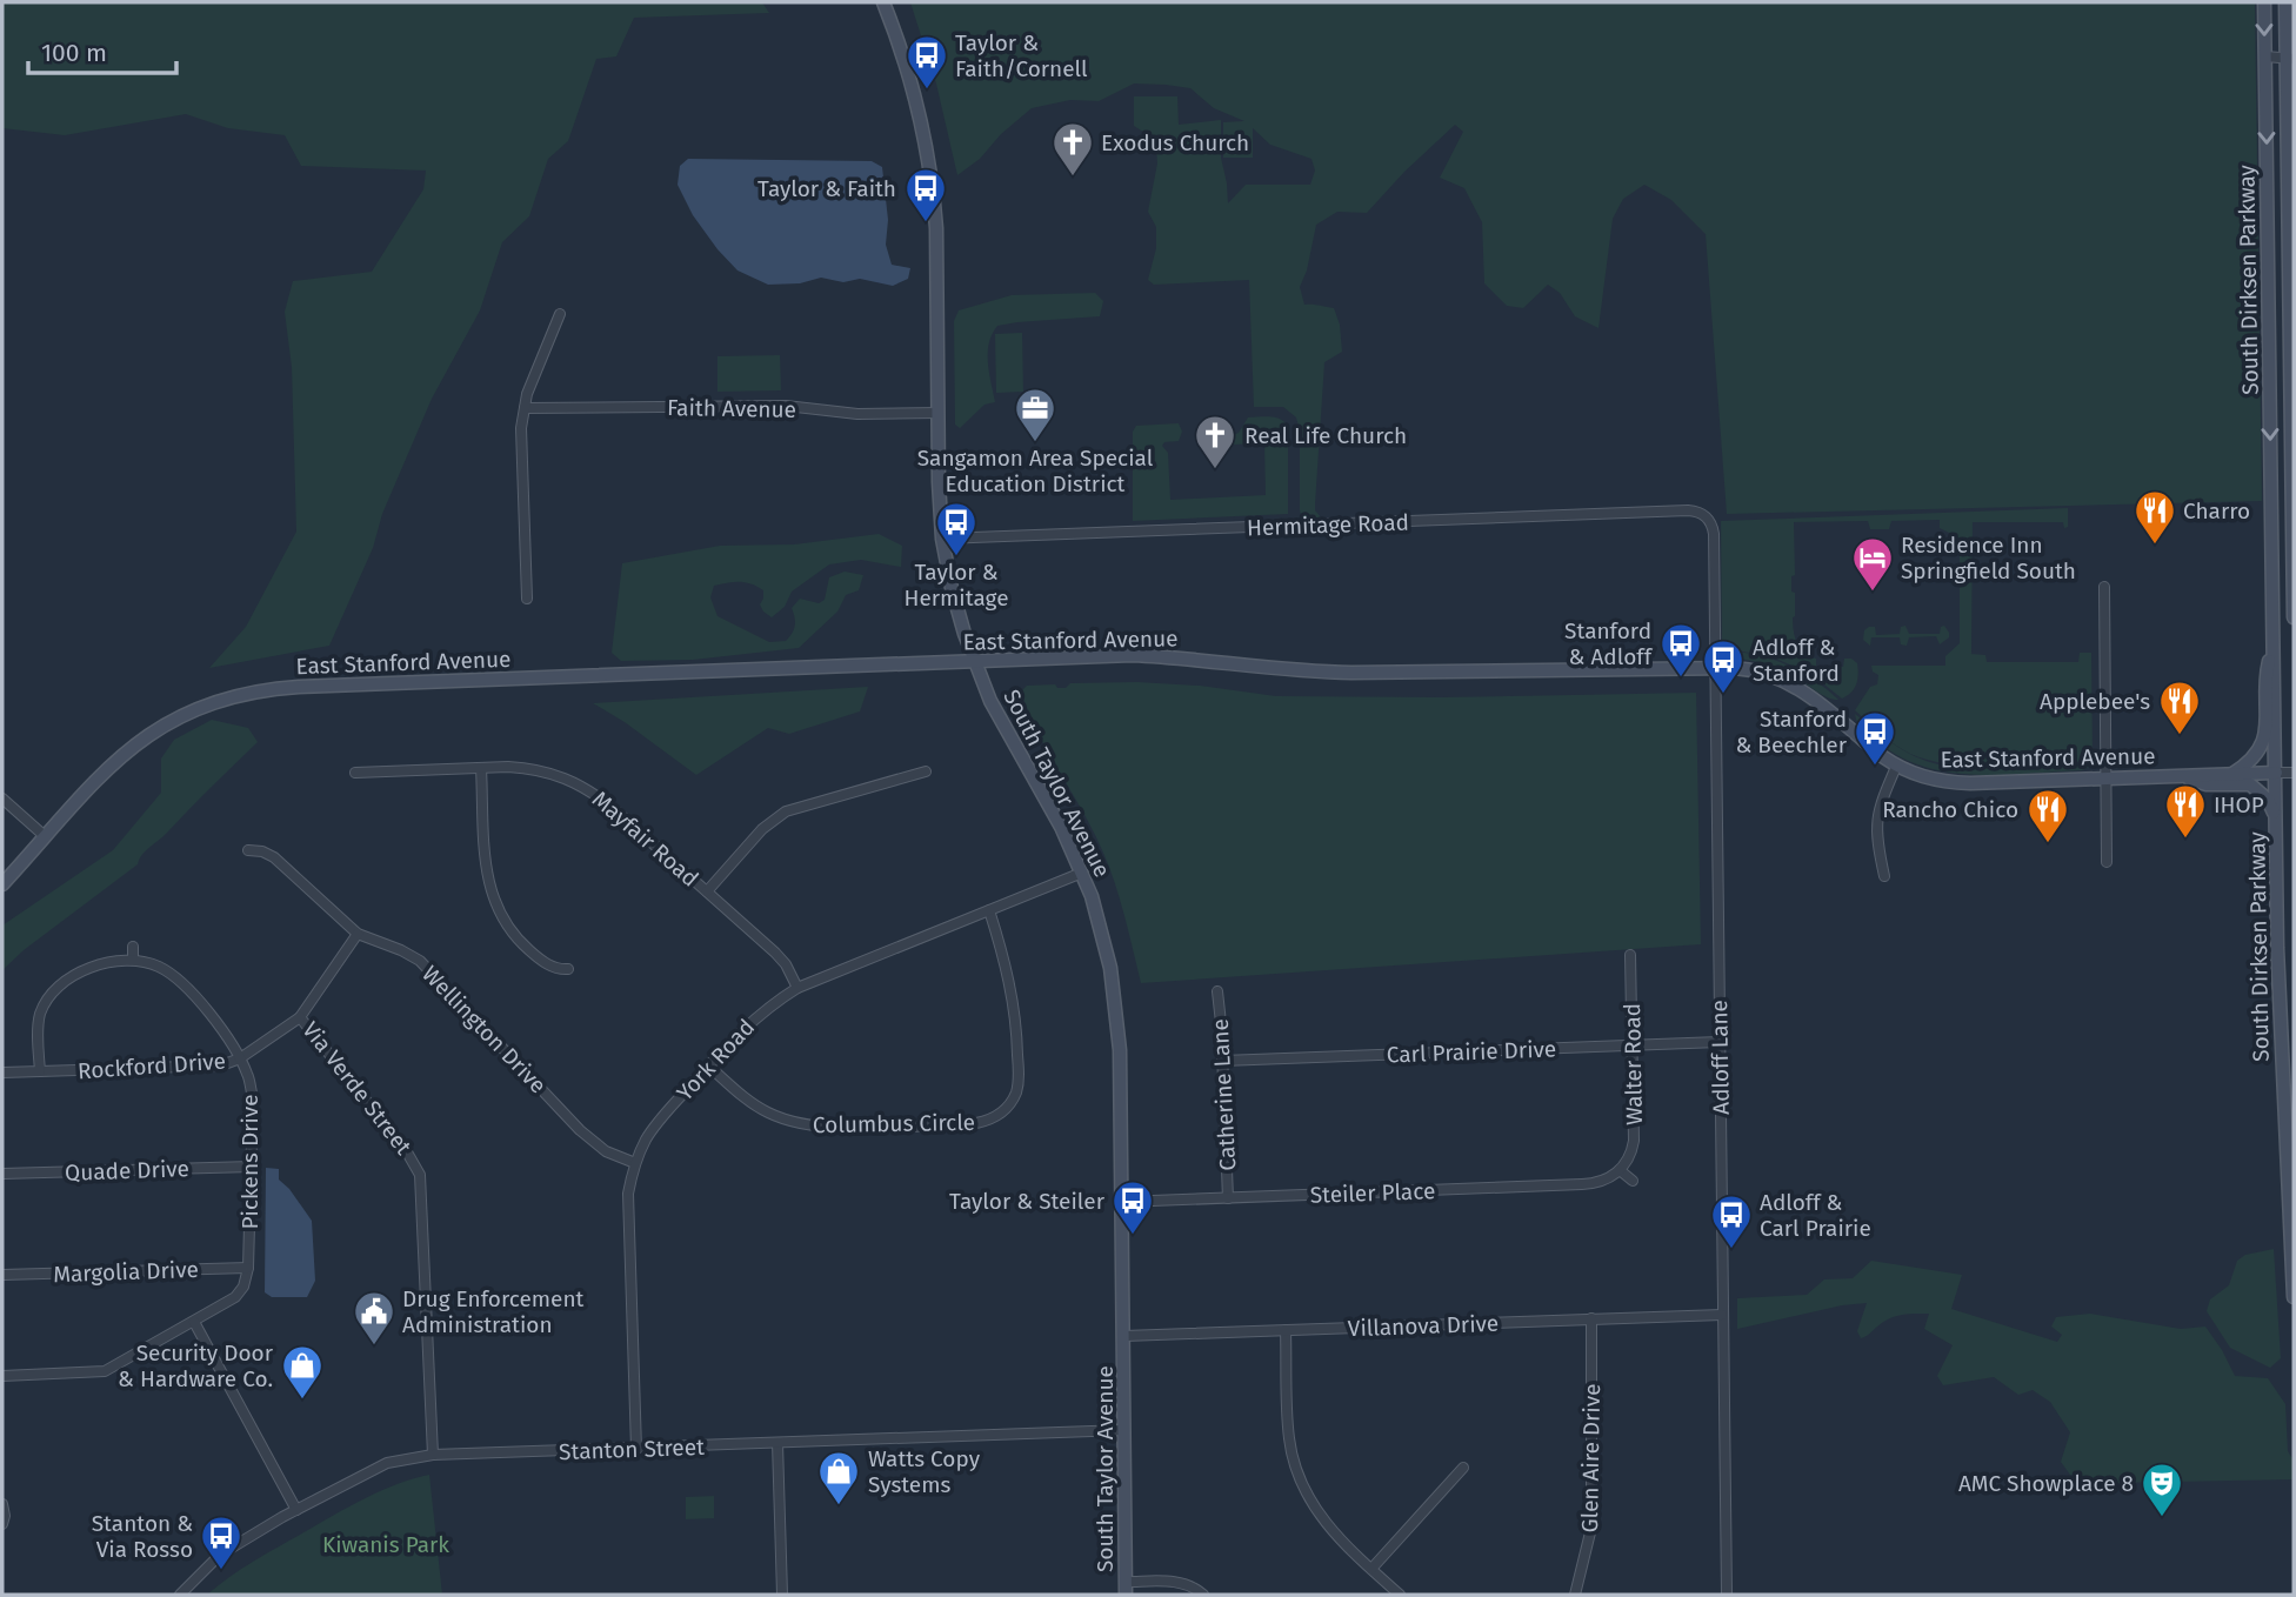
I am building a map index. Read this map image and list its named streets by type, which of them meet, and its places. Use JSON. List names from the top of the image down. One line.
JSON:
{"streets":{"main road":["South Dirksen Parkway","East Stanford Avenue","South Taylor Avenue"],"street":["Faith Avenue","Hermitage Road","Mayfair Road","Wellington Drive","Carl Prairie Drive","Adloff Lane","York Road","Walter Road","Rockford Drive","Via Verde Street","Catherine Lane","Columbus Circle","Pickens Drive","Quade Drive","Steiler Place","Margolia Drive","Villanova Drive","Stanton Street","Glen Aire Drive"]},"crossings":[["South Dirksen Parkway","East Stanford Avenue"],["Faith Avenue","South Taylor Avenue"],["Hermitage Road","South Taylor Avenue"],["Hermitage Road","Adloff Lane"],["East Stanford Avenue","South Taylor Avenue"],["East Stanford Avenue","Adloff Lane"],["South Taylor Avenue","York Road"],["South Taylor Avenue","Steiler Place"],["South Taylor Avenue","Villanova Drive"],["South Taylor Avenue","Stanton Street"],["Mayfair Road","York Road"],["Wellington Drive","York Road"],["Wellington Drive","Via Verde Street"],["Carl Prairie Drive","Adloff Lane"],["Carl Prairie Drive","Walter Road"],["Carl Prairie Drive","Catherine Lane"],["Adloff Lane","Villanova Drive"],["York Road","Columbus Circle"],["York Road","Stanton Street"],["Walter Road","Steiler Place"],["Rockford Drive","Via Verde Street"],["Rockford Drive","Pickens Drive"],["Via Verde Street","Stanton Street"],["Catherine Lane","Steiler Place"],["Pickens Drive","Quade Drive"],["Pickens Drive","Margolia Drive"],["Villanova Drive","Glen Aire Drive"]],"parks":["Kiwanis Park"],"places":{"bus stop":["Taylor & Faith/Cornell","Taylor & Faith","Taylor & Hermitage","Stanford & Adloff","Adloff & Stanford","Stanford & Beechler","Taylor & Steiler","Adloff & Carl Prairie","Stanton & Via Rosso"],"church":["Exodus Church","Real Life Church"],"office":["Sangamon Area Special Education District"],"restaurant":["Charro","Applebee's","IHOP","Rancho Chico"],"hotel":["Residence Inn Springfield South"],"public building":["Drug Enforcement Administration"],"shop":["Security Door & Hardware Co.","Watts Copy Systems"],"theatre":["AMC Showplace 8"]},"scale_bar":"100 m"}
